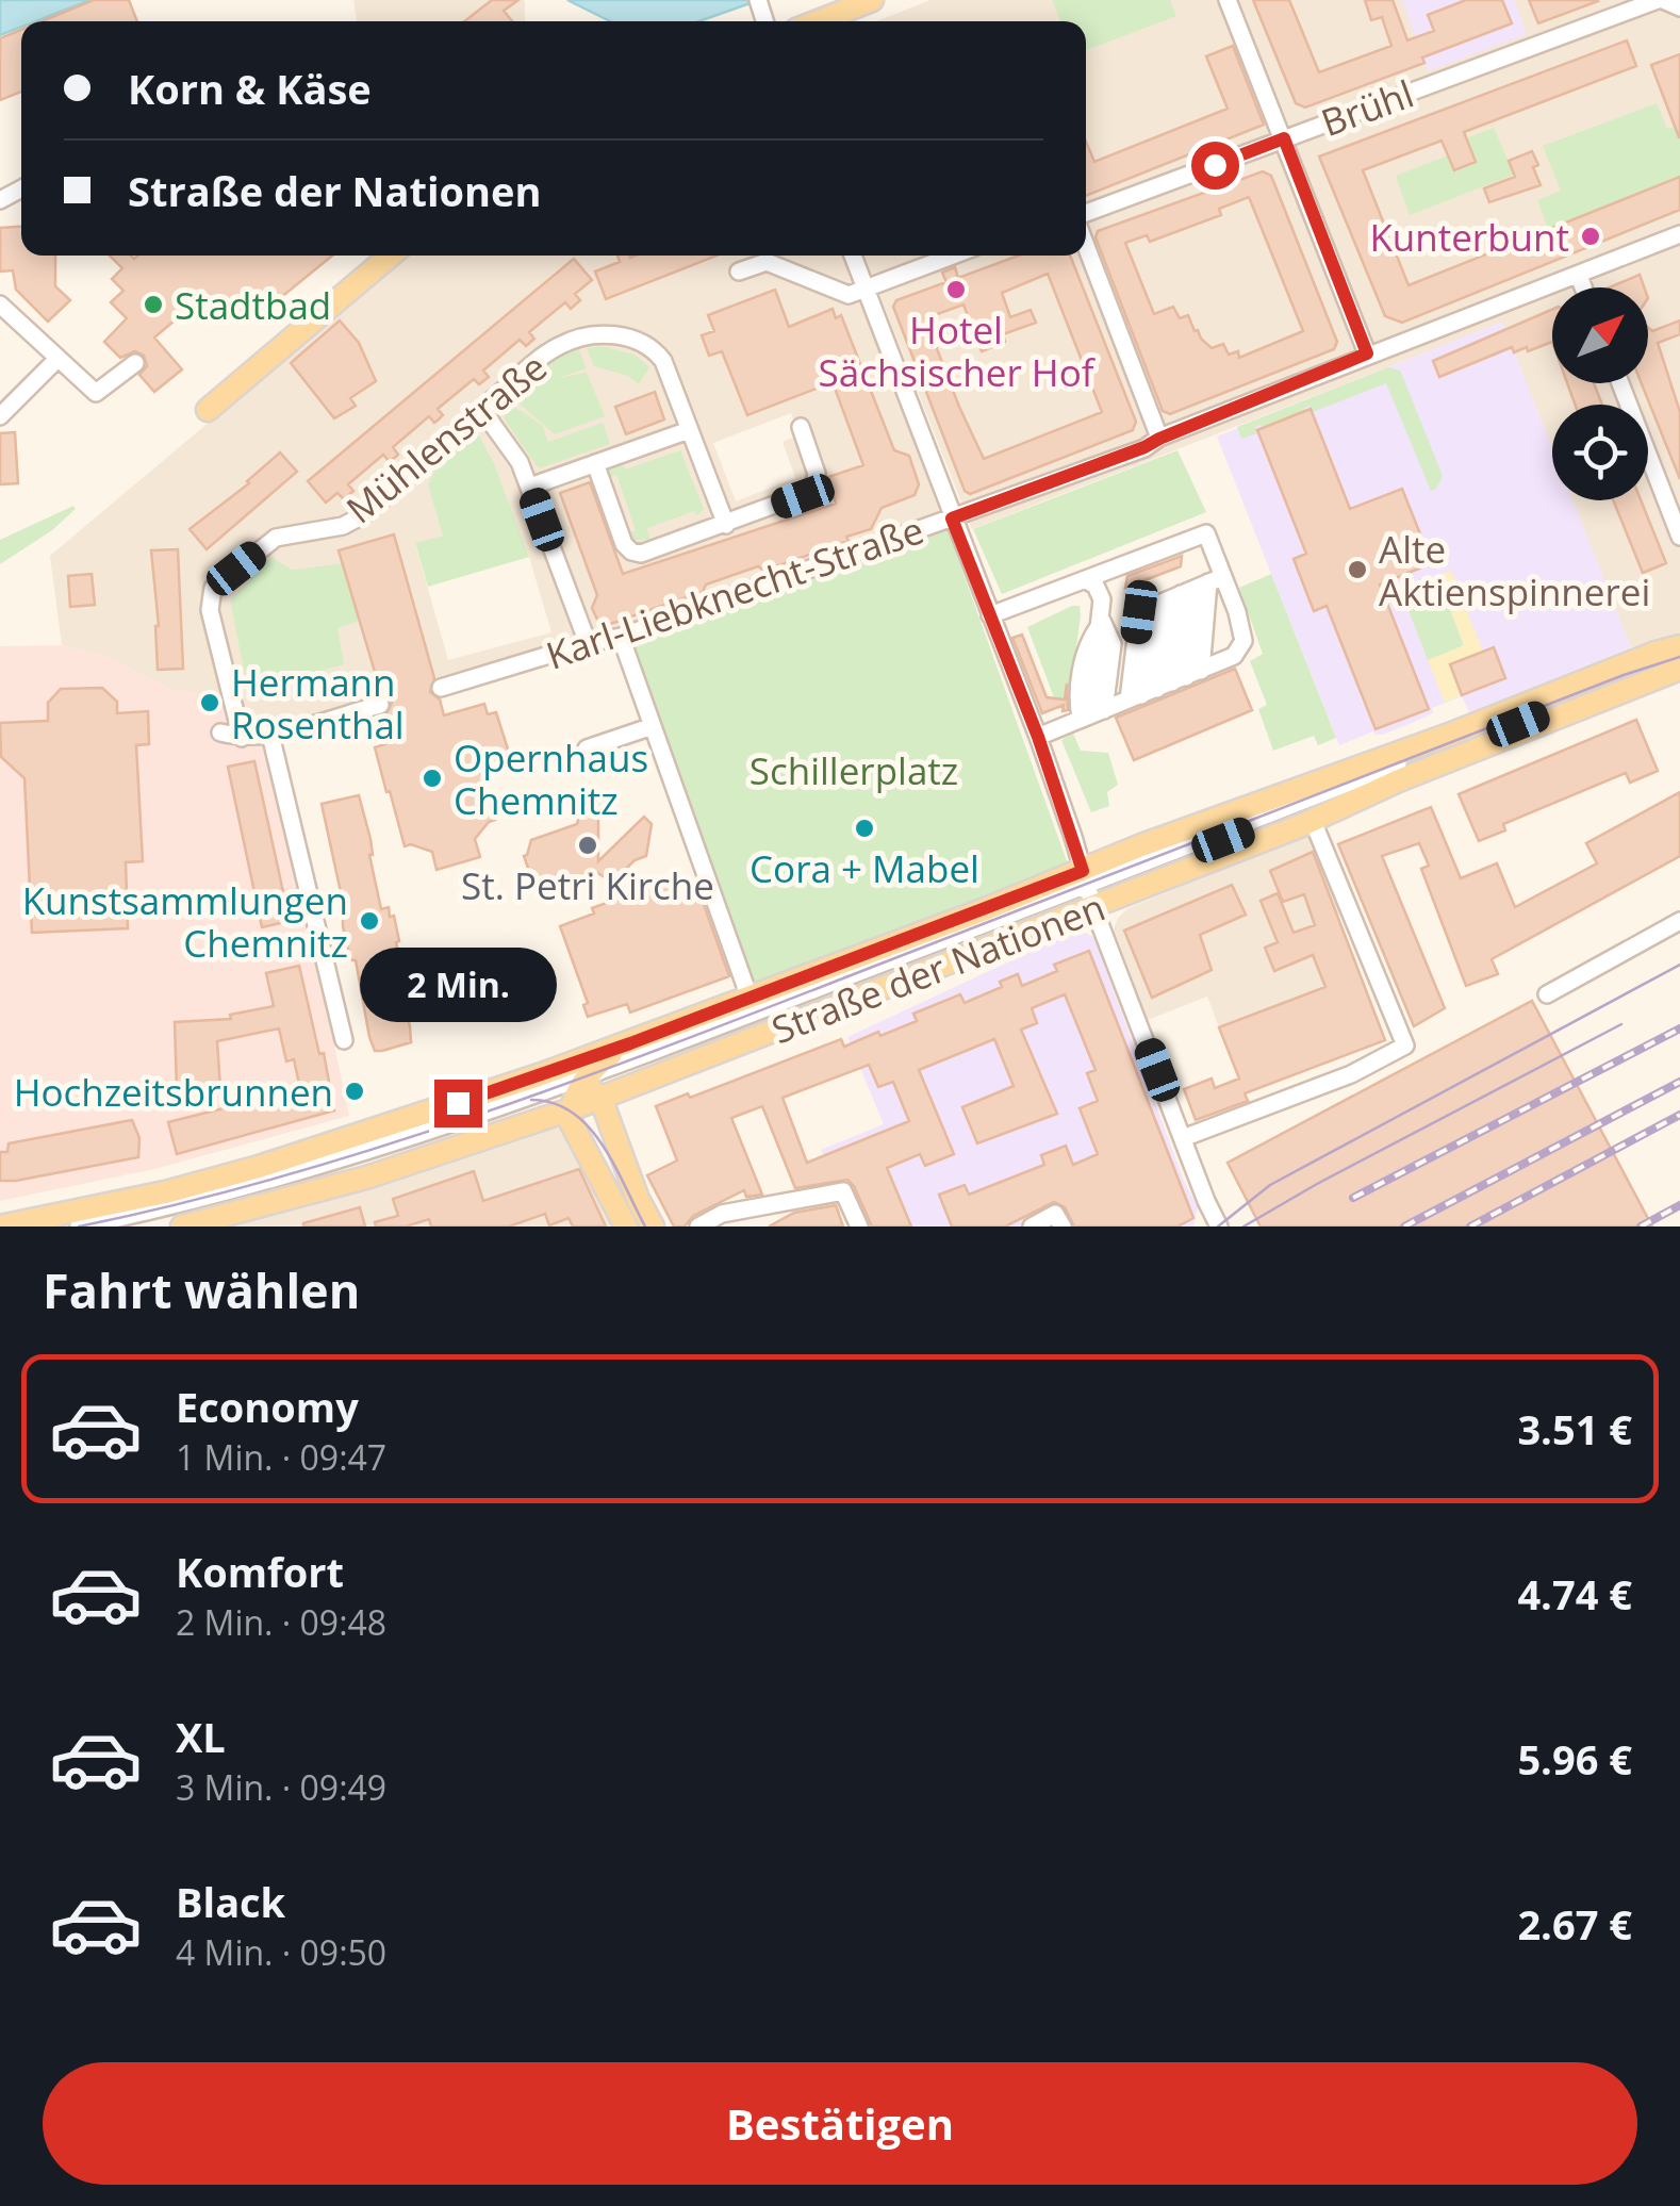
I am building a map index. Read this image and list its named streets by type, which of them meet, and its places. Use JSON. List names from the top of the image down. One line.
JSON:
{"streets":{"main road":["Straße der Nationen"],"street":["Brühl","Mühlenstraße","Karl-Liebknecht-Straße"]},"parks":["Schillerplatz"],"places":["Kunterbunt","Hotel Sächsischer Hof","Stadtbad","Alte Aktienspinnerei","Hermann Rosenthal","Opernhaus Chemnitz","Cora + Mabel","St. Petri Kirche","Kunstsammlungen Chemnitz","Hochzeitsbrunnen"],"north":"top right","page":{"banner":["Korn & Käse","Straße der Nationen"],"bubble":"2 Min.","heading":"Fahrt wählen","list":[{"name":"Economy","note":"1 Min. · 09:47","value":"3.51 €"},{"name":"Komfort","note":"2 Min. · 09:48","value":"4.74 €"},{"name":"XL","note":"3 Min. · 09:49","value":"5.96 €"},{"name":"Black","note":"4 Min. · 09:50","value":"2.67 €"}],"buttons":"Bestätigen"}}
